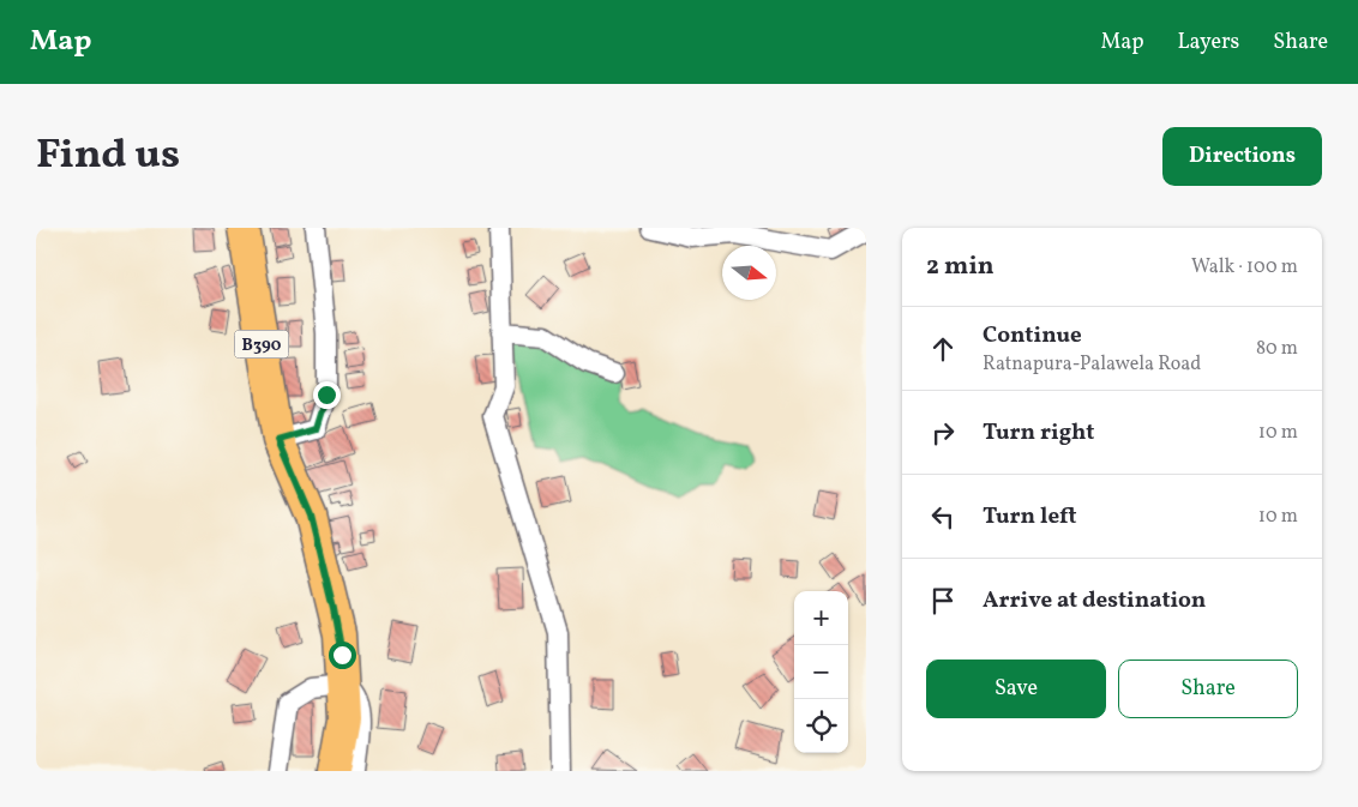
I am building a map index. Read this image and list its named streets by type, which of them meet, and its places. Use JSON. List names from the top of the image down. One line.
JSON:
{"streets":{"main road":["B390"]},"north":"right","page":{"header":"Map","nav":["Map","Layers","Share"],"title":"Find us","buttons":["Directions",["Save","Share"]],"heading":["2 min","Walk · 100 m"],"list":[["Continue","Ratnapura-Palawela Road","80 m"],["Turn right","10 m"],["Turn left","10 m"],"Arrive at destination"],"map_buttons":["+","−"]}}
